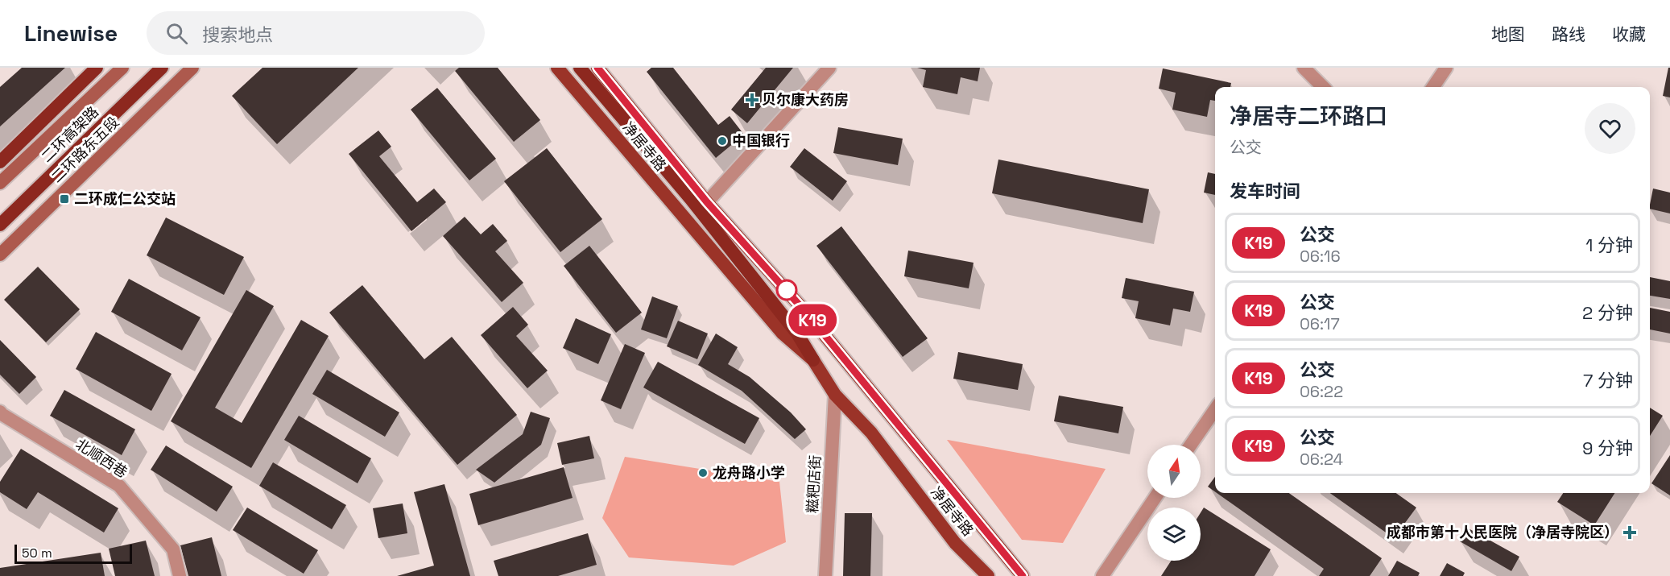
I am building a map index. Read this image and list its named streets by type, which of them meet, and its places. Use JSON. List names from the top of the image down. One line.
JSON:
{"streets":{"highway":["二环高架路"],"main road":["净居寺路","二环路东五段"],"street":["北顺西巷","糍粑店街"]},"crossings":[["净居寺路","糍粑店街"]],"places":{"health":["贝尔康大药房","成都市第十人民医院（净居寺院区）"],"other":["中国银行","龙舟路小学"],"transit":["二环成仁公交站"]},"lines":["bus line K19"],"scale_bar":"50 m","north":"top","page":{"header":"Linewise","search":"搜索地点","nav":["地图","路线","收藏"],"on_map":"K19","heading":[["净居寺二环路口","公交"],"发车时间"],"list":[{"mark":"K19","name":"公交","note":"06:16","value":"1 分钟"},{"mark":"K19","name":"公交","note":"06:17","value":"2 分钟"},{"mark":"K19","name":"公交","note":"06:22","value":"7 分钟"},{"mark":"K19","name":"公交","note":"06:24","value":"9 分钟"}],"scale":"50 m"}}
